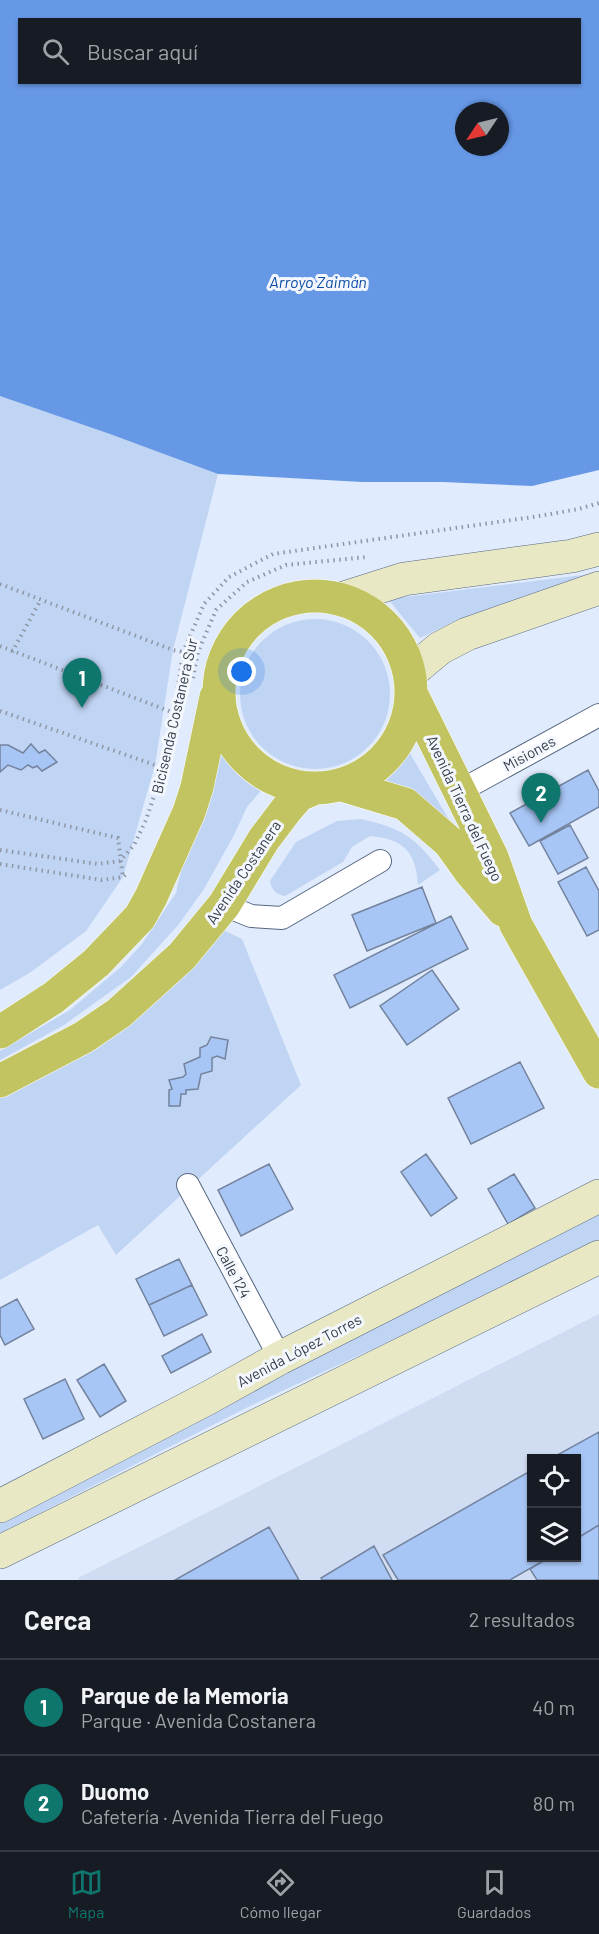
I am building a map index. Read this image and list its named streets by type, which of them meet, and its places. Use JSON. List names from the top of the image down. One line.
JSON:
{"streets":{"highway":["Avenida Tierra del Fuego","Avenida Costanera"],"main road":["Avenida López Torres"],"street":["Misiones","Calle 124"],"path":["Bicisenda Costanera Sur"]},"crossings":[["Bicisenda Costanera Sur","Avenida Tierra del Fuego"],["Bicisenda Costanera Sur","Avenida Costanera"],["Misiones","Avenida Tierra del Fuego"],["Avenida Tierra del Fuego","Avenida Costanera"],["Calle 124","Avenida López Torres"]],"water":["Arroyo Zaimán"],"north":"bottom left","page":{"search":"Buscar aquí","pins":["1","2"],"heading":["Cerca","2 resultados"],"list":[{"mark":"1","name":"Parque de la Memoria","note":"Parque · Avenida Costanera","value":"40 m"},{"mark":"2","name":"Duomo","note":"Cafetería · Avenida Tierra del Fuego","value":"80 m"}],"nav":["Mapa","Cómo llegar","Guardados"]}}
